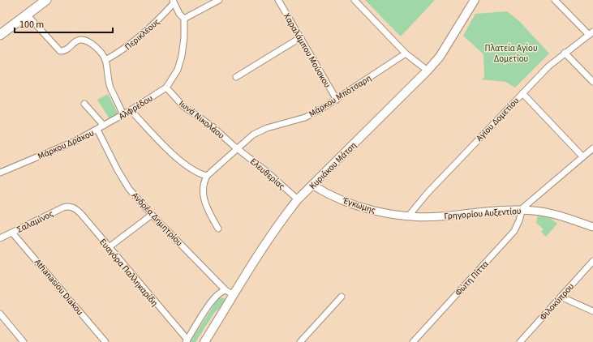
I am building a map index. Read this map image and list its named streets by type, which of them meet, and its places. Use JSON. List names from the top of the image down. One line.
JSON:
{"streets":{"main road":["Κυριάκου Μάτση"],"street":["Περικλέους","Χαραλάμπου Μούσκου","Μάρκου Μπότσαρη","Αλφρέδου","Ιωνά Νικολάου","Αγίου Δομετίου","Μάρκου Δράκου","Ελευθερίας","Έγκωμης","Γρηγορίου Αυξεντίου","Ανδρέα Δημητρίου","Σαλαμίνος","Ευαγόρα Παλληκαρίδη","Φώτη Πίττα","Athanasiou Diakou","Φιλοκύπρου"]},"crossings":[["Χαραλάμπου Μούσκου","Μάρκου Μπότσαρη"],["Μάρκου Μπότσαρη","Ιωνά Νικολάου"],["Μάρκου Μπότσαρη","Ελευθερίας"],["Αλφρέδου","Ιωνά Νικολάου"],["Αλφρέδου","Μάρκου Δράκου"],["Ιωνά Νικολάου","Ελευθερίας"],["Αγίου Δομετίου","Έγκωμης"],["Αγίου Δομετίου","Γρηγορίου Αυξεντίου"],["Μάρκου Δράκου","Ανδρέα Δημητρίου"],["Κυριάκου Μάτση","Ελευθερίας"],["Κυριάκου Μάτση","Έγκωμης"],["Κυριάκου Μάτση","Ανδρέα Δημητρίου"],["Έγκωμης","Γρηγορίου Αυξεντίου"],["Γρηγορίου Αυξεντίου","Φώτη Πίττα"],["Σαλαμίνος","Ευαγόρα Παλληκαρίδη"],["Σαλαμίνος","Athanasiou Diakou"]],"parks":["Πλατεία Αγίου Δομετίου"],"scale_bar":"100 m"}
